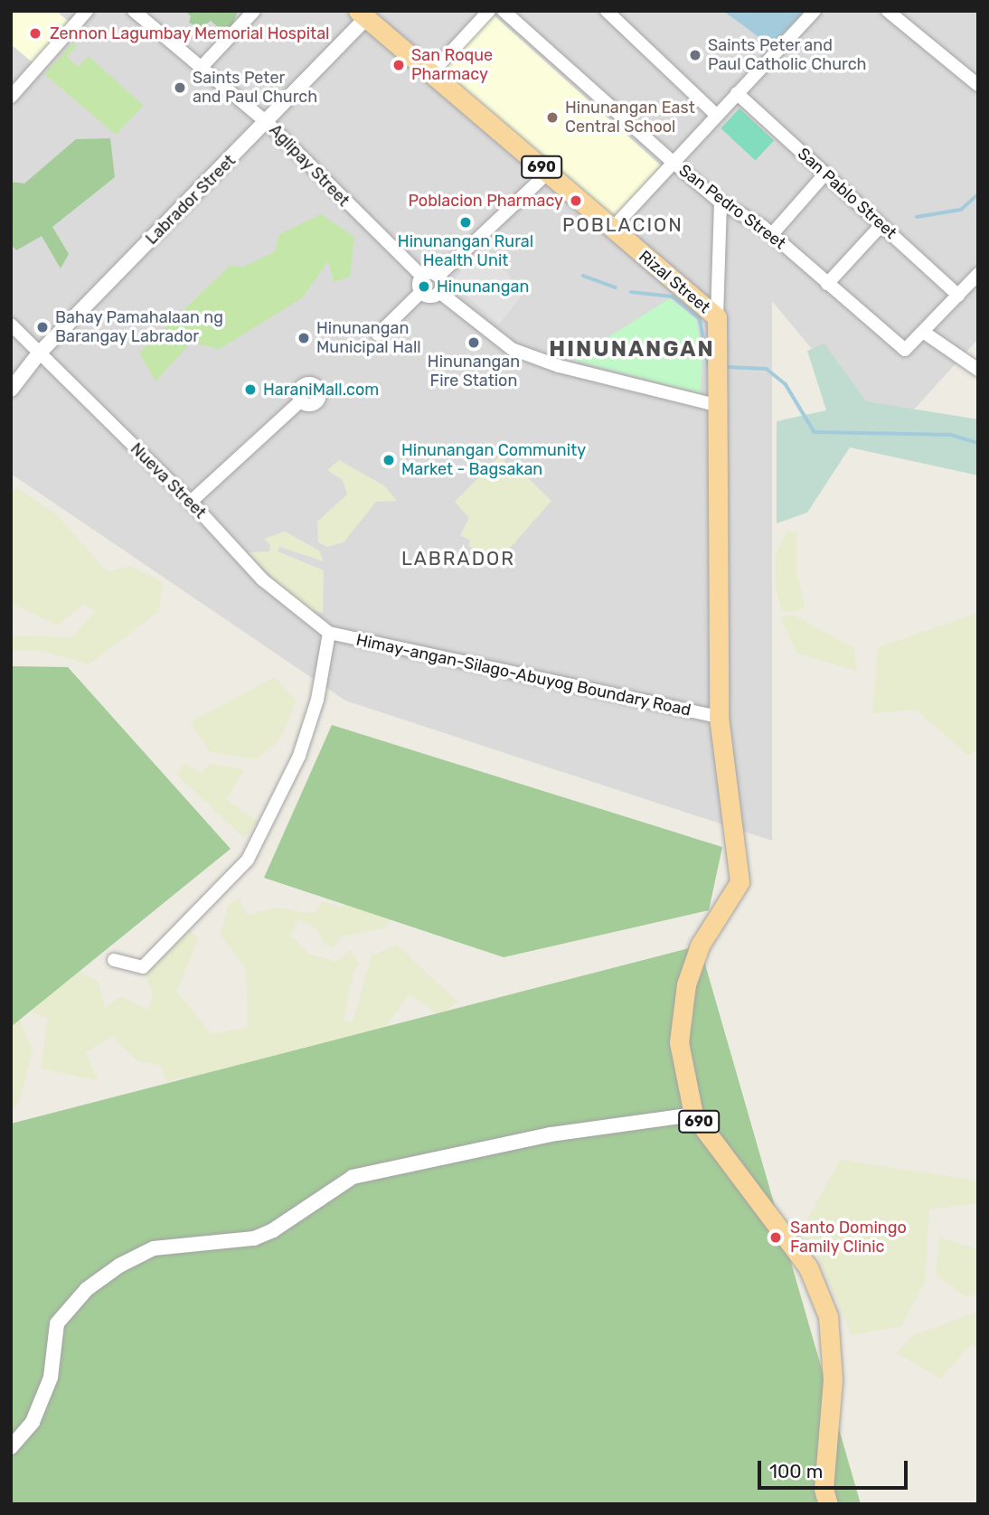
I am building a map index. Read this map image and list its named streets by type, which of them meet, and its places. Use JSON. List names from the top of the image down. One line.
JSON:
{"streets":{"main road":["690","Rizal Street"],"street":["Aglipay Street","San Pablo Street","Labrador Street","San Pedro Street","Nueva Street","Himay-angan-Silago-Abuyog Boundary Road"]},"crossings":[["Aglipay Street","Labrador Street"],["690","Rizal Street"],["690","Himay-angan-Silago-Abuyog Boundary Road"],["Labrador Street","Rizal Street"],["Labrador Street","Nueva Street"],["Rizal Street","Himay-angan-Silago-Abuyog Boundary Road"],["Nueva Street","Himay-angan-Silago-Abuyog Boundary Road"]],"districts":["POBLACION","HINUNANGAN","LABRADOR"],"places":["Zennon Lagumbay Memorial Hospital","Saints Peter and Paul Catholic Church","San Roque Pharmacy","Saints Peter and Paul Church","Hinunangan East Central School","Poblacion Pharmacy","Hinunangan Rural Health Unit","Hinunangan","Bahay Pamahalaan ng Barangay Labrador","Hinunangan Municipal Hall","Hinunangan Fire Station","HaraniMall.com","Hinunangan Community Market - Bagsakan","Santo Domingo Family Clinic"],"scale_bar":"100 m"}
